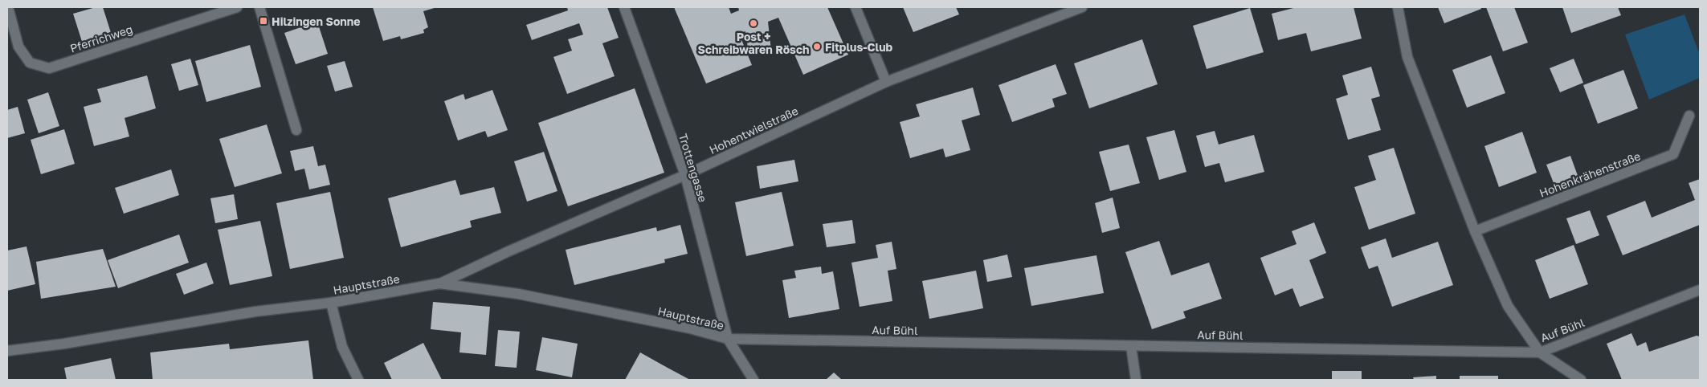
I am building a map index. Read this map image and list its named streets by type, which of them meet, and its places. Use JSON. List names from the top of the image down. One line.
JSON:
{"streets":{"street":["Pferrichweg","Hohentwielstraße","Trottengasse","Hohenkrähenstraße","Hauptstraße","Auf Bühl"]},"crossings":[["Hohentwielstraße","Trottengasse"],["Hohentwielstraße","Hauptstraße"],["Trottengasse","Hauptstraße"],["Trottengasse","Auf Bühl"],["Hauptstraße","Auf Bühl"]],"places":{"transit":["Hilzingen Sonne"],"other":["Post + Schreibwaren Rösch","Fitplus-Club"]}}
